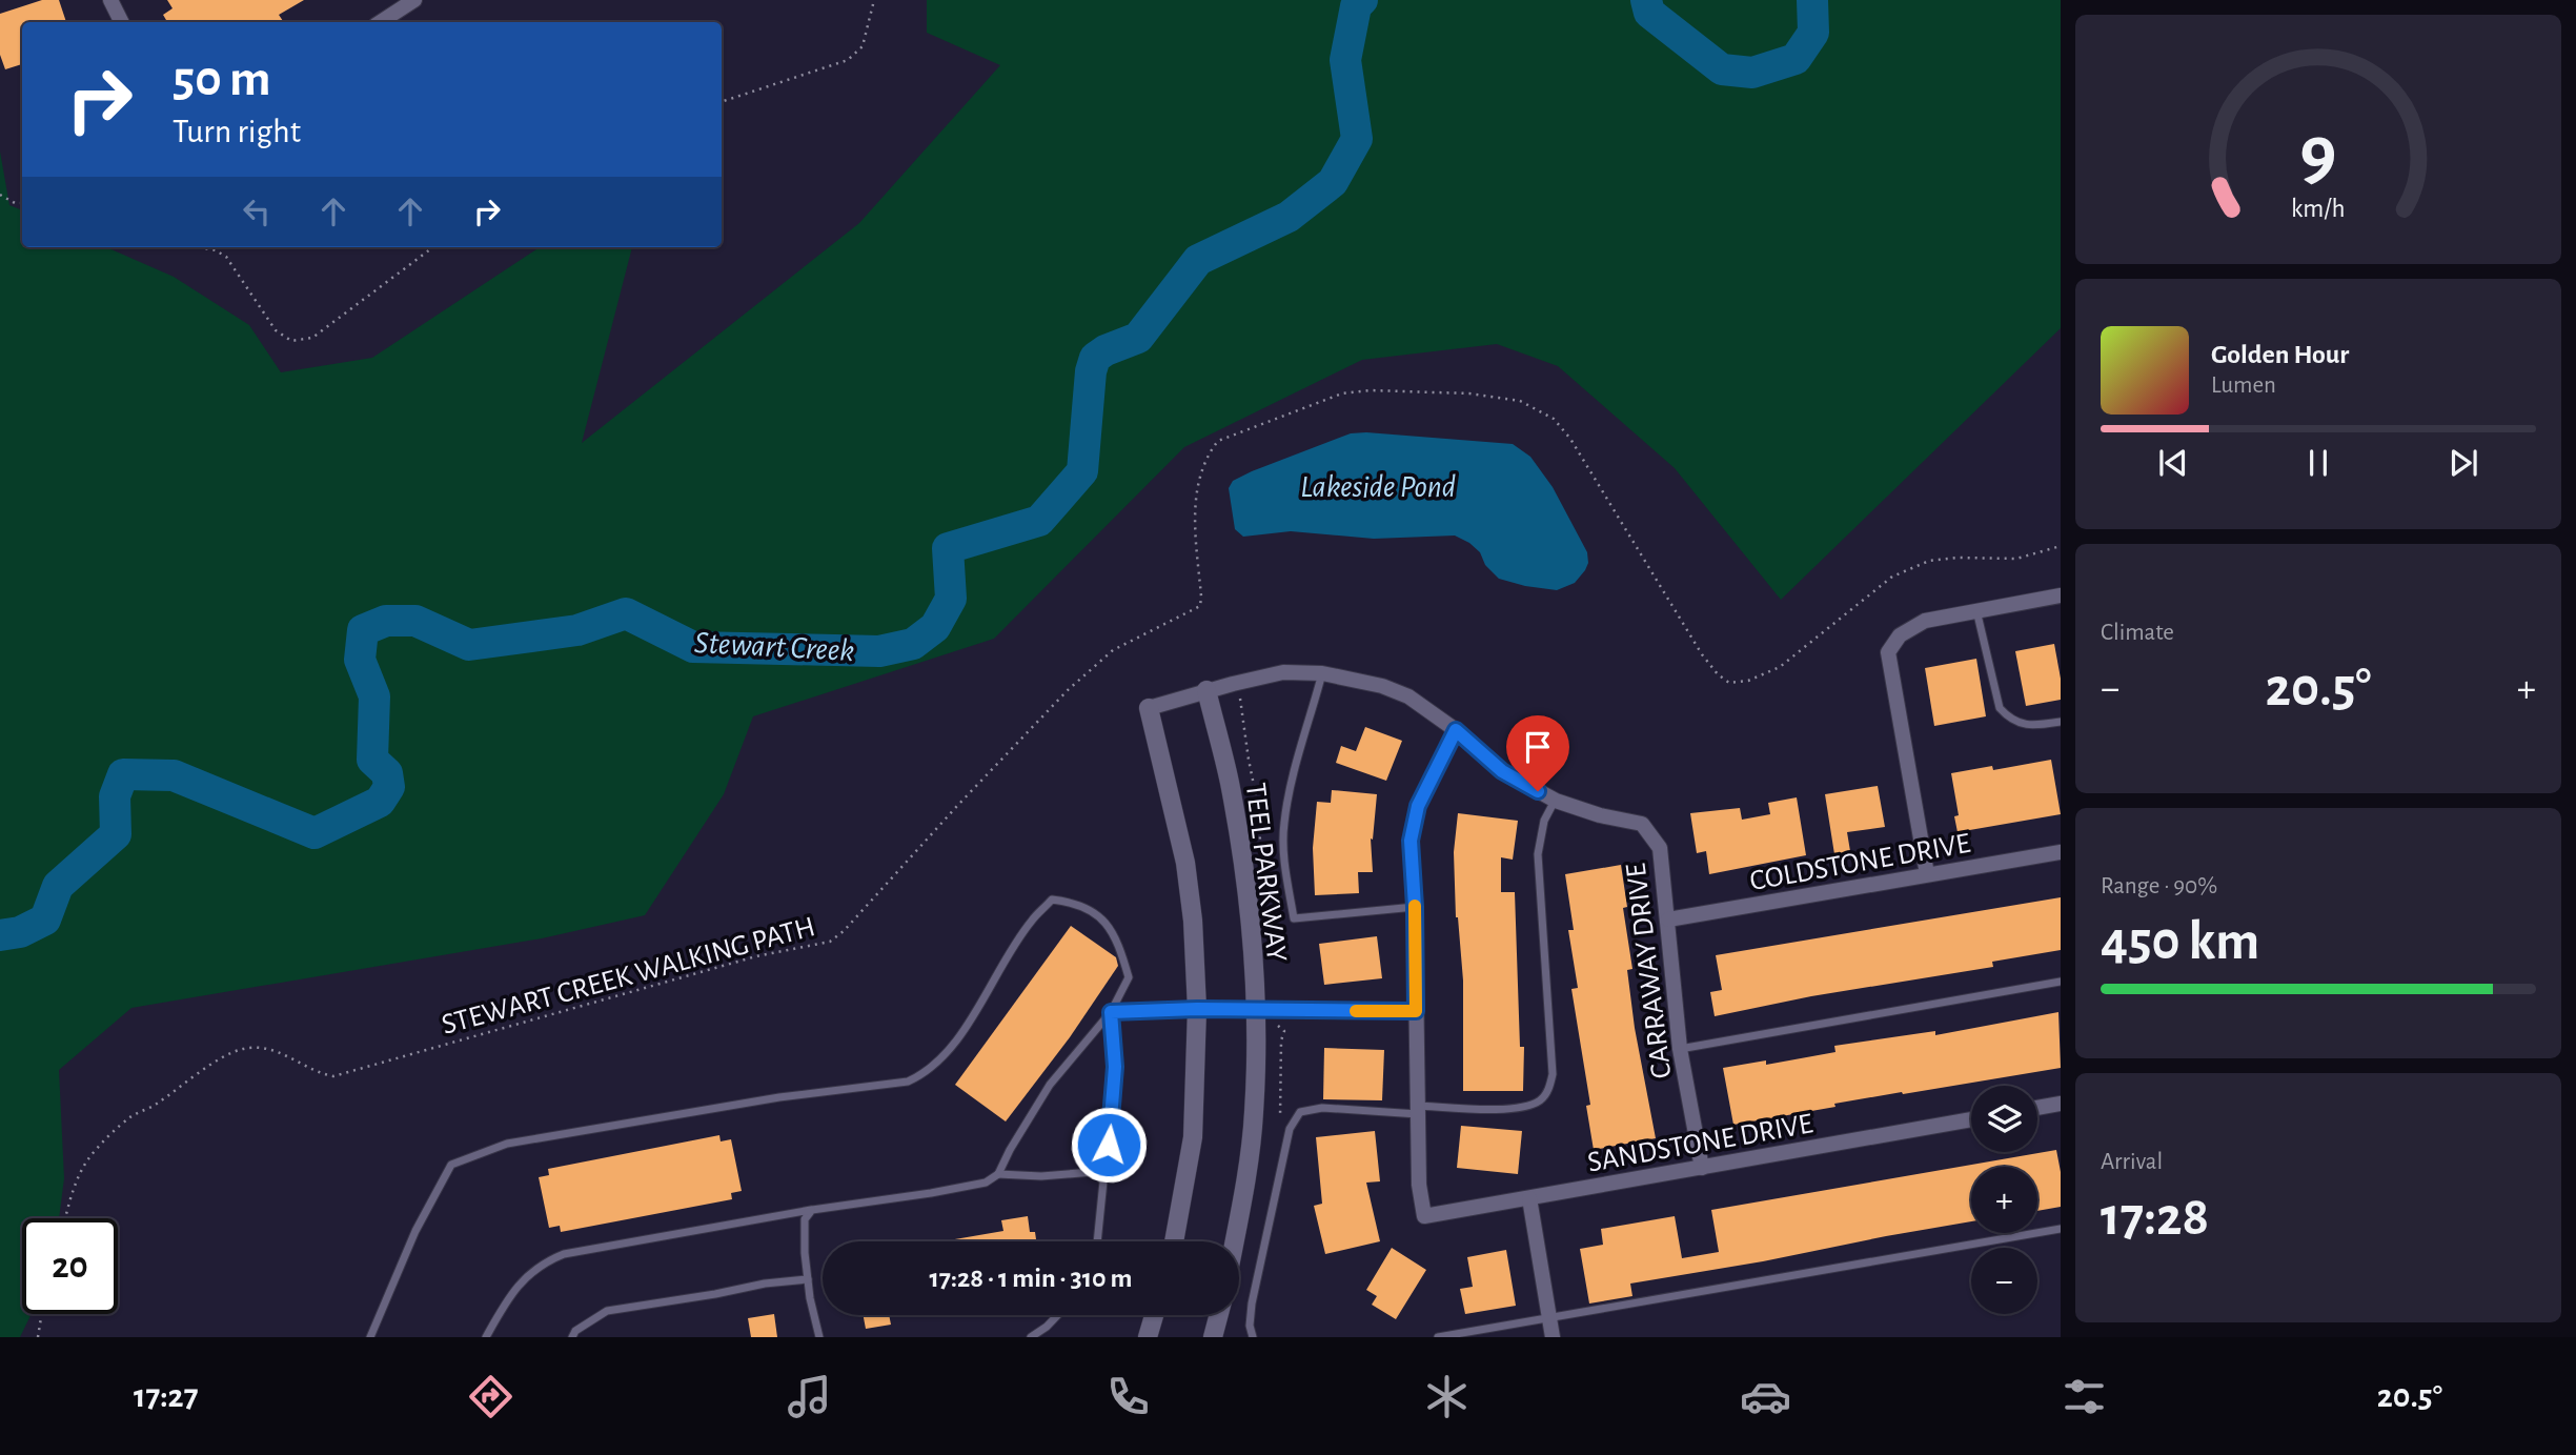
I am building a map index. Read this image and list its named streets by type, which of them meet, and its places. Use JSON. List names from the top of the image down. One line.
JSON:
{"streets":{"street":["COLDSTONE DRIVE","TEEL PARKWAY","CARRAWAY DRIVE","SANDSTONE DRIVE"],"path":["STEWART CREEK WALKING PATH"]},"crossings":[["COLDSTONE DRIVE","CARRAWAY DRIVE"],["TEEL PARKWAY","CARRAWAY DRIVE"],["CARRAWAY DRIVE","SANDSTONE DRIVE"]],"water":["Lakeside Pond","Stewart Creek"],"page":{"turn":["50 m","Turn right"],"song":["Golden Hour","Lumen"],"tile":["Climate",["Range · 90%","450 km"],["Arrival","17:28"]],"heat":["−","20.5°","+"],"map_buttons":["+","−"],"limit":"20","trip":"17:28 · 1 min · 310 m","tabs":["17:27","20.5°"],"gauge":["9","km/h"]}}
